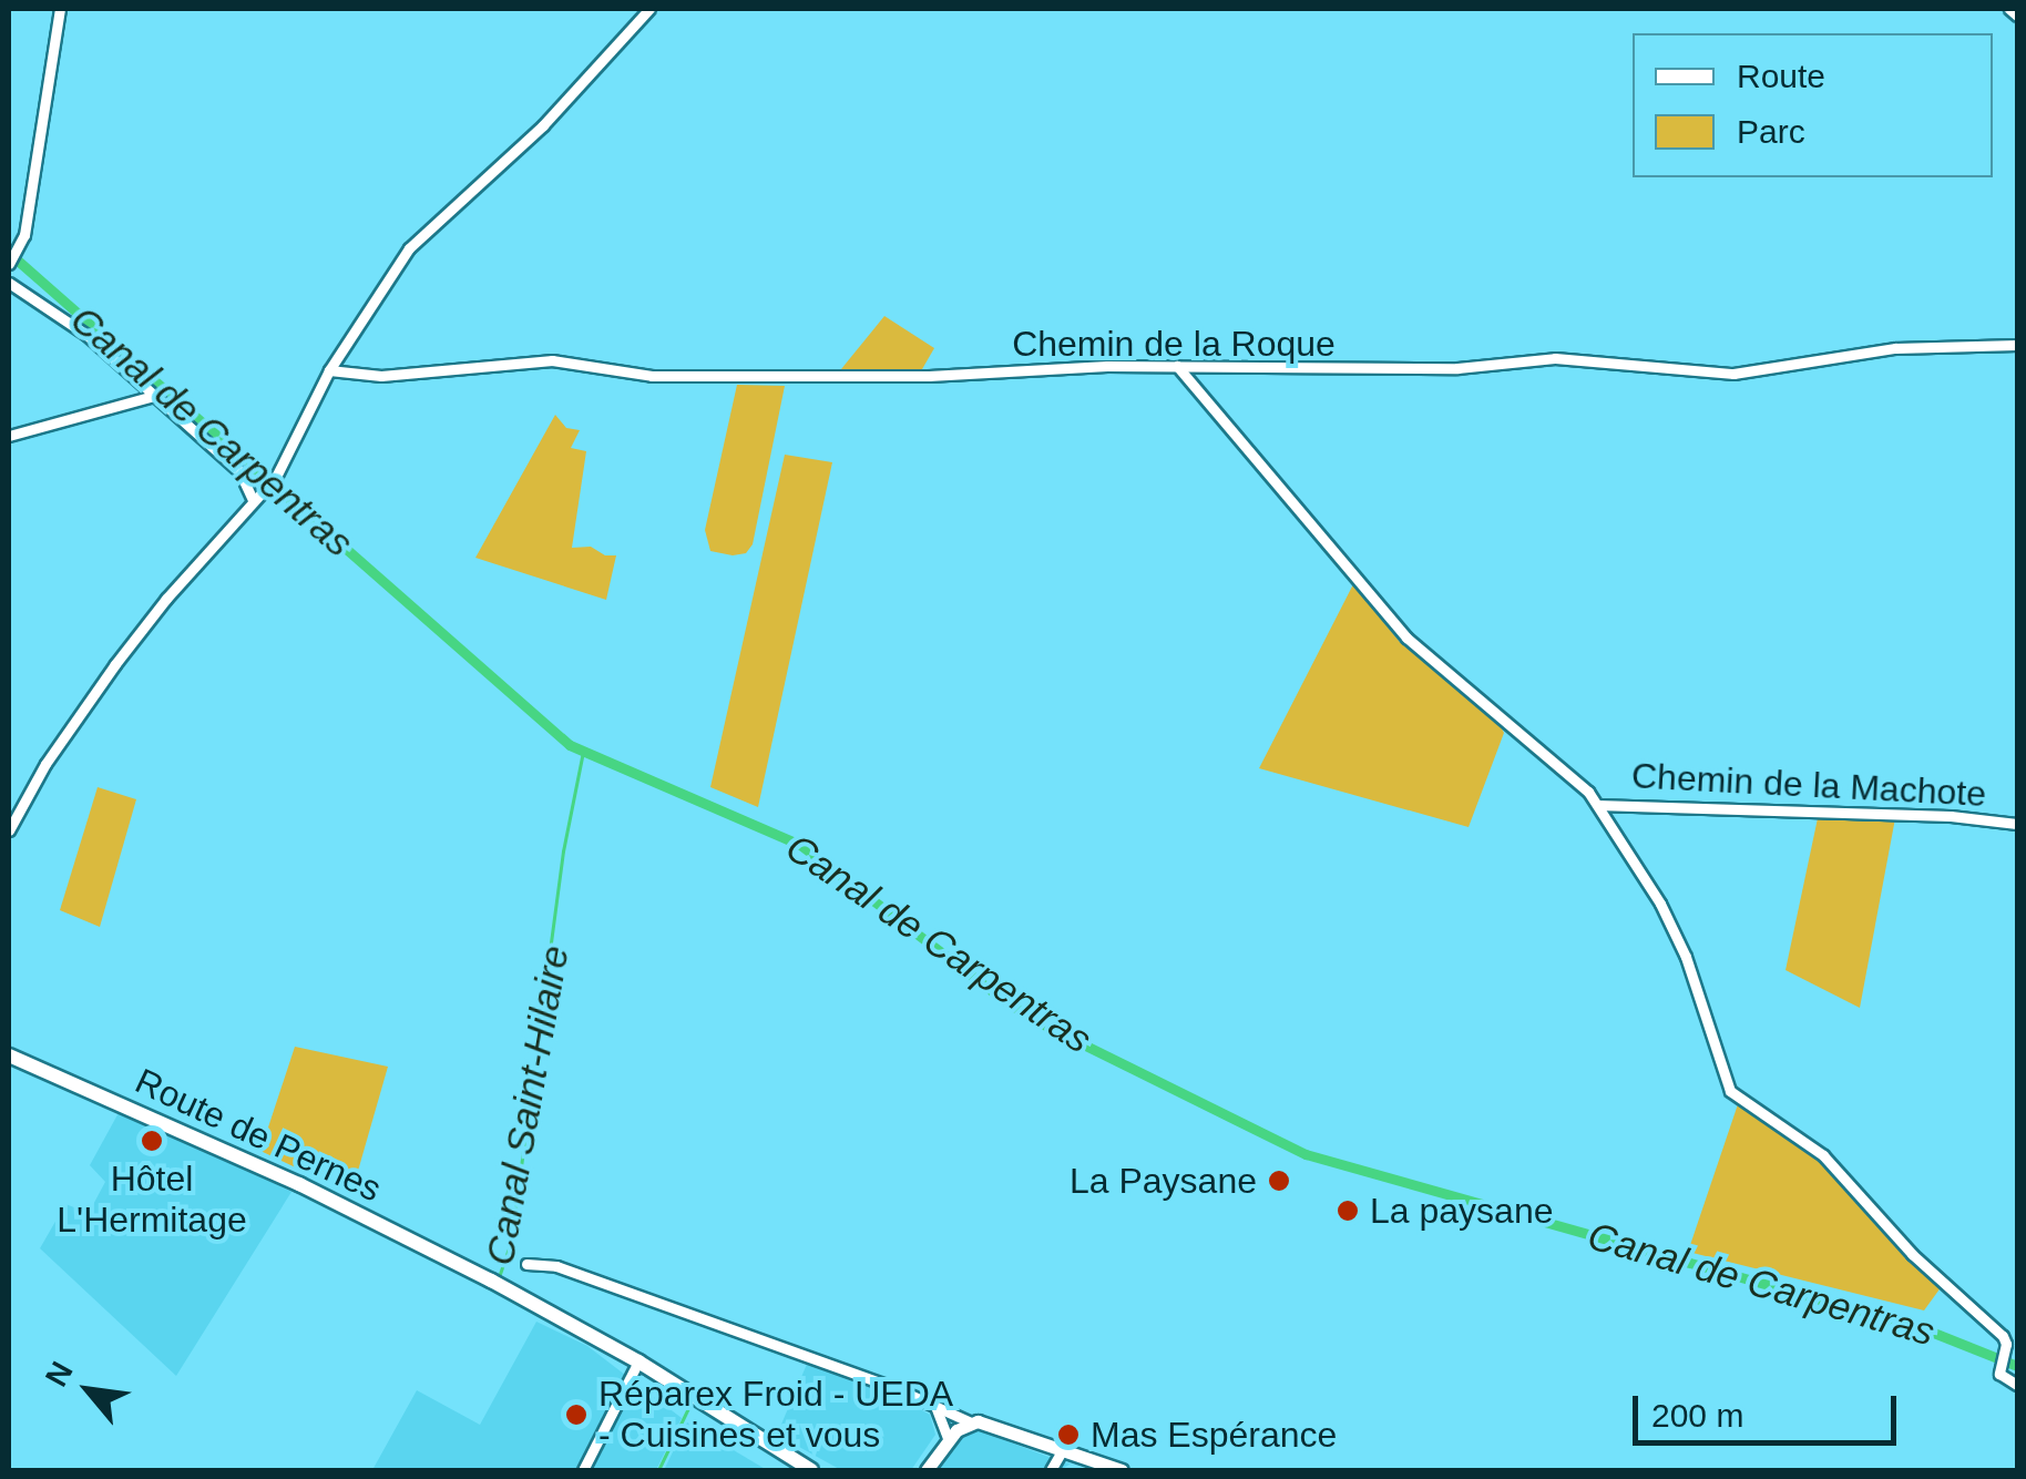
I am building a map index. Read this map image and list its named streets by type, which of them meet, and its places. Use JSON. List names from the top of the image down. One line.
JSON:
{"streets":{"main road":["Route de Pernes"],"street":["Chemin de la Roque","Chemin de la Machote"]},"water":["Canal de Carpentras","Canal Saint-Hilaire"],"places":["Hôtel L'Hermitage","La Paysane","La paysane","Réparex Froid - UEDA - Cuisines et vous","Mas Espérance"],"legend":["Route","Parc"],"scale_bar":"200 m","north":"top left"}
